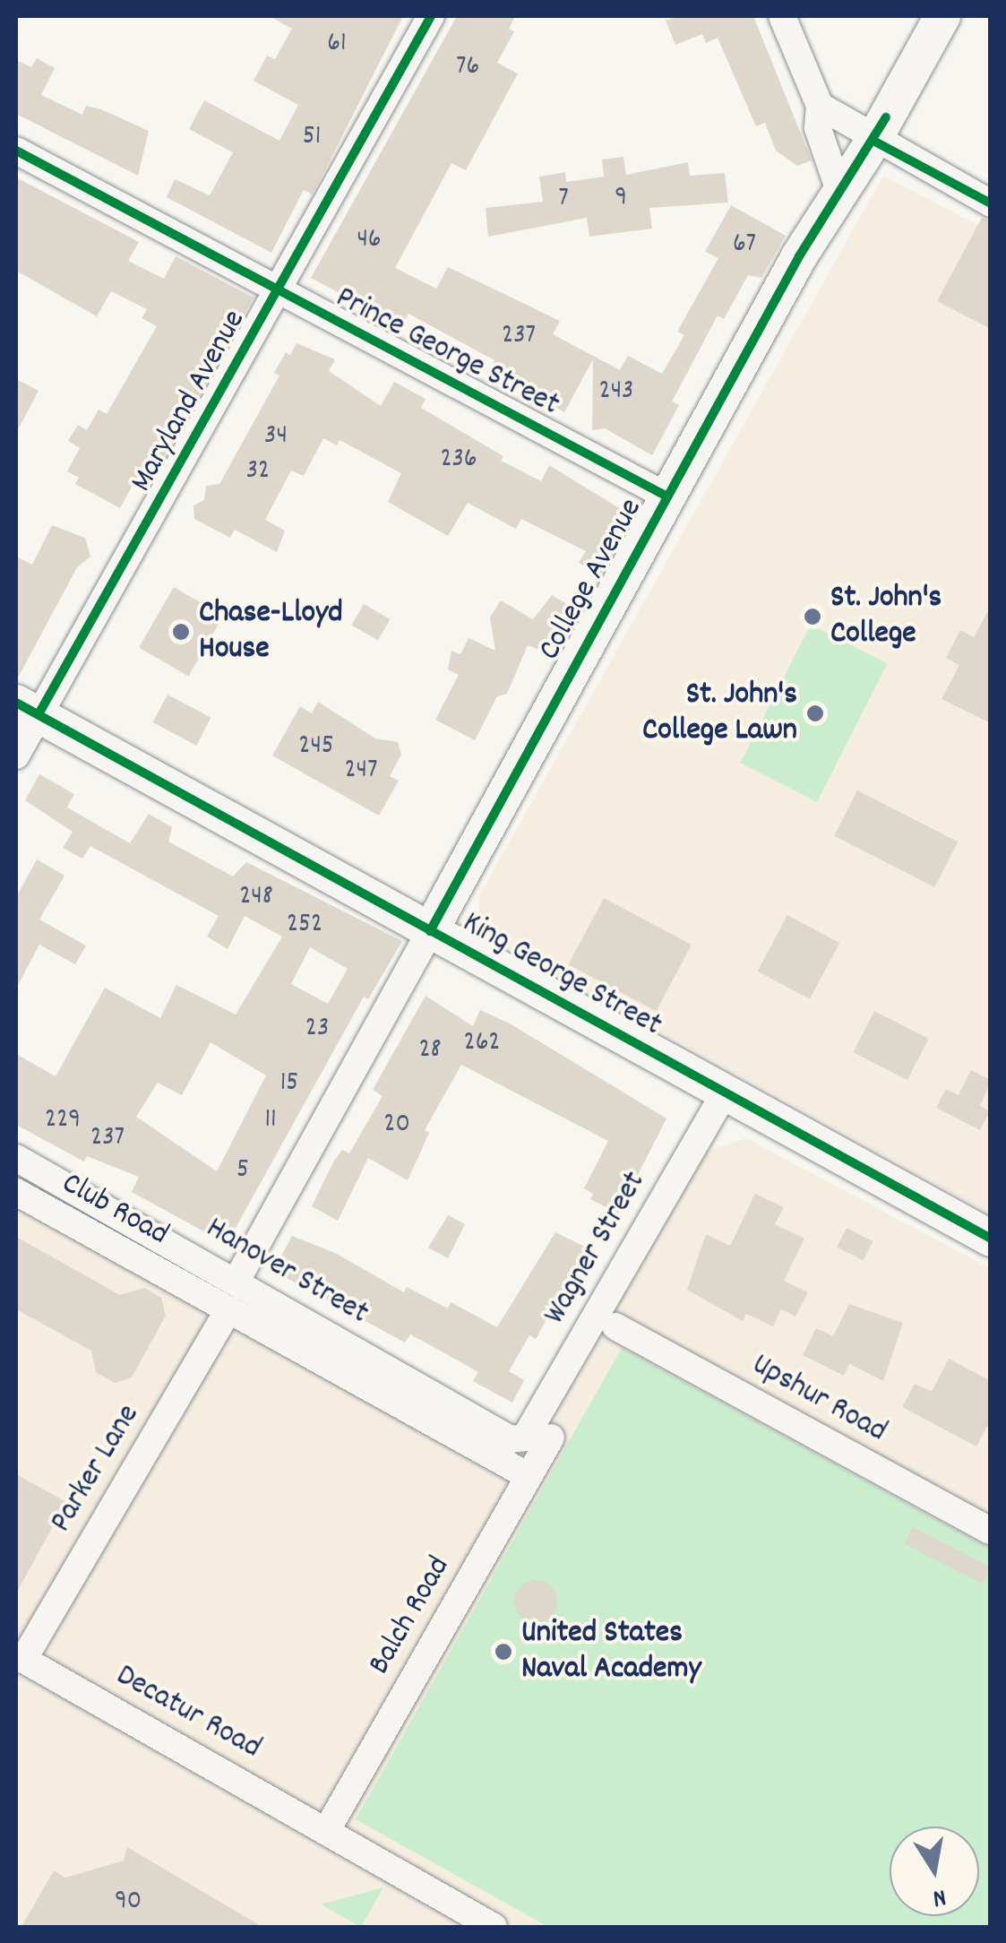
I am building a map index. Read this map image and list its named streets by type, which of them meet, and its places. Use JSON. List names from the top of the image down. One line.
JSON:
{"streets":{"main road":["College Avenue","King George Street"],"street":["Prince George Street","Maryland Avenue","Club Road","Wagner Street","Hanover Street","Upshur Road","Parker Lane","Balch Road","Decatur Road"]},"crossings":[["Prince George Street","Maryland Avenue"],["Prince George Street","College Avenue"],["Maryland Avenue","King George Street"],["College Avenue","King George Street"],["College Avenue","Hanover Street"],["King George Street","Wagner Street"],["Club Road","Parker Lane"],["Club Road","Balch Road"],["Wagner Street","Hanover Street"],["Wagner Street","Balch Road"],["Hanover Street","Balch Road"],["Parker Lane","Decatur Road"],["Balch Road","Decatur Road"]],"places":["St. John's College","Chase-Lloyd House","St. John's College Lawn","United States Naval Academy"],"house_numbers":["61","76","51","9","7","46","67","237","243","34","236","32","245","247","248","252","23","262","28","15","229","11","20","237","5","90"],"north":"bottom"}
